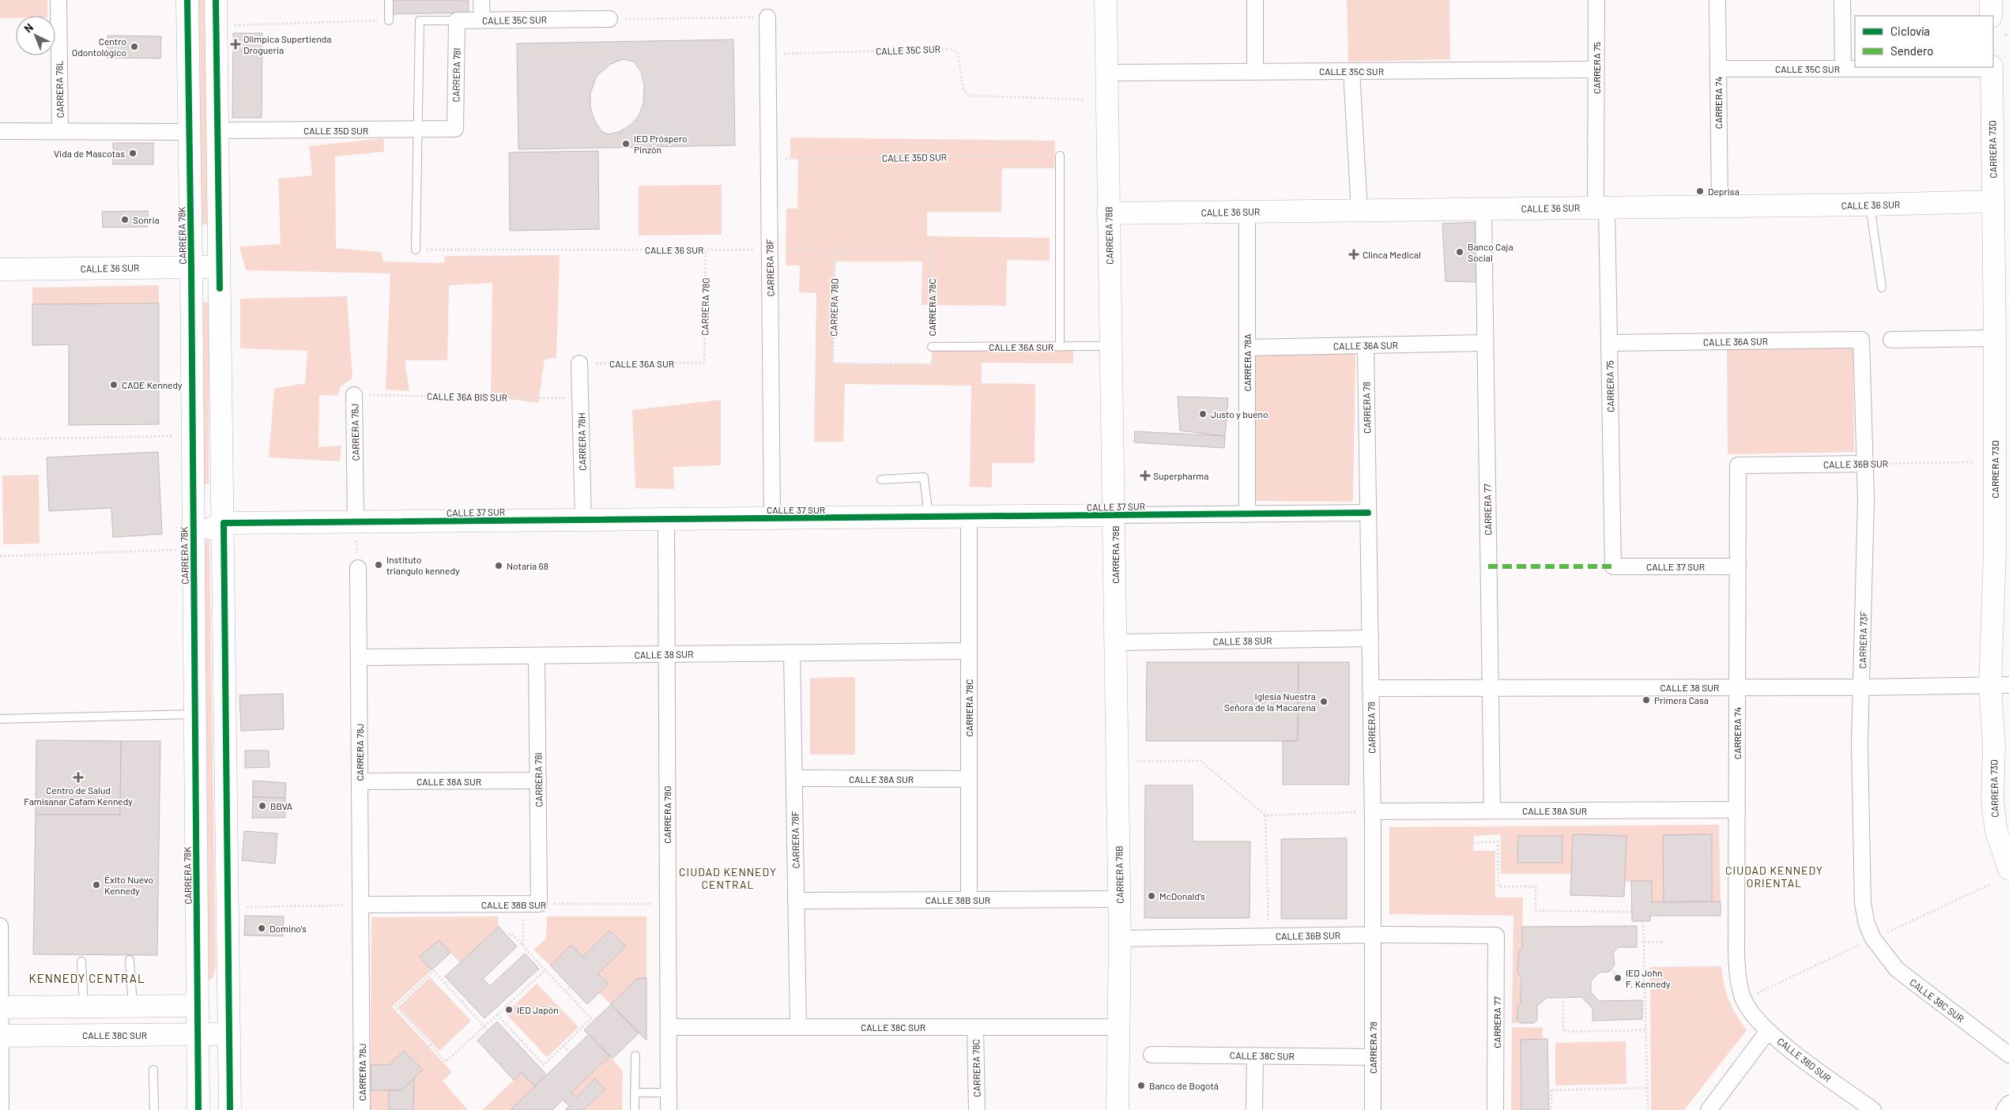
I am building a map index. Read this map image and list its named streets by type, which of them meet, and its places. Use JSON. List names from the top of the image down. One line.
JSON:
{"streets":{"street":["CALLE 35C SUR","CARRERA 75","CARRERA 78I","CARRERA 78L","CARRERA 74","CALLE 35D SUR","CARRERA 73D","CALLE 36 SUR","CARRERA 78K","CARRERA 78B","CARRERA 78F","CARRERA 78G","CARRERA 78C","CALLE 36A SUR","CARRERA 78A","CARRERA 78","CARRERA 78J","CARRERA 78H","CALLE 36B SUR","CALLE 37 SUR","CARRERA 77","CARRERA 73F","CALLE 38 SUR","CALLE 38A SUR","CALLE 38B SUR","CALLE 38C SUR","CALLE 38D SUR"],"path":["CARRERA 78D","CALLE 36A BIS SUR"]},"crossings":[["CALLE 35C SUR","CARRERA 75"],["CALLE 35C SUR","CARRERA 78I"],["CALLE 35C SUR","CARRERA 74"],["CALLE 35C SUR","CALLE 35D SUR"],["CALLE 35C SUR","CARRERA 73D"],["CALLE 35C SUR","CARRERA 78B"],["CALLE 35C SUR","CARRERA 78F"],["CARRERA 75","CALLE 36 SUR"],["CARRERA 75","CALLE 36A SUR"],["CARRERA 75","CALLE 37 SUR"],["CARRERA 78I","CALLE 35D SUR"],["CARRERA 78I","CALLE 38 SUR"],["CARRERA 78I","CALLE 38A SUR"],["CARRERA 78I","CALLE 38B SUR"],["CARRERA 74","CALLE 36 SUR"],["CARRERA 74","CALLE 36B SUR"],["CARRERA 74","CALLE 37 SUR"],["CARRERA 74","CALLE 38 SUR"],["CARRERA 74","CALLE 38A SUR"],["CARRERA 74","CALLE 38D SUR"],["CALLE 35D SUR","CARRERA 78F"],["CARRERA 73D","CALLE 36 SUR"],["CARRERA 73D","CALLE 38 SUR"],["CALLE 36 SUR","CARRERA 78K"],["CALLE 36 SUR","CARRERA 78B"],["CALLE 36 SUR","CARRERA 78F"],["CALLE 36 SUR","CARRERA 78G"],["CALLE 36 SUR","CARRERA 78D"],["CALLE 36 SUR","CARRERA 78C"],["CALLE 36 SUR","CARRERA 78A"],["CALLE 36 SUR","CARRERA 77"],["CARRERA 78K","CALLE 38C SUR"],["CARRERA 78B","CALLE 36A SUR"],["CARRERA 78B","CALLE 36B SUR"],["CARRERA 78B","CALLE 37 SUR"],["CARRERA 78B","CALLE 38 SUR"],["CARRERA 78B","CALLE 38B SUR"],["CARRERA 78B","CALLE 38C SUR"],["CARRERA 78F","CALLE 37 SUR"],["CARRERA 78F","CALLE 38 SUR"],["CARRERA 78F","CALLE 38A SUR"],["CARRERA 78F","CALLE 38B SUR"],["CARRERA 78F","CALLE 38C SUR"],["CARRERA 78G","CALLE 36A SUR"],["CARRERA 78G","CALLE 37 SUR"],["CARRERA 78G","CALLE 38 SUR"],["CARRERA 78G","CALLE 38B SUR"],["CARRERA 78G","CALLE 38C SUR"],["CARRERA 78D","CARRERA 78C"],["CARRERA 78C","CALLE 36A SUR"],["CARRERA 78C","CALLE 37 SUR"],["CARRERA 78C","CALLE 38 SUR"],["CARRERA 78C","CALLE 38A SUR"],["CARRERA 78C","CALLE 38B SUR"],["CARRERA 78C","CALLE 38C SUR"],["CALLE 36A SUR","CARRERA 78A"],["CALLE 36A SUR","CARRERA 78"],["CALLE 36A SUR","CARRERA 78H"],["CALLE 36A SUR","CARRERA 77"],["CALLE 36A SUR","CARRERA 73F"],["CARRERA 78A","CALLE 37 SUR"],["CALLE 36A BIS SUR","CARRERA 78J"],["CALLE 36A BIS SUR","CARRERA 78H"],["CARRERA 78","CALLE 36B SUR"],["CARRERA 78","CALLE 37 SUR"],["CARRERA 78","CALLE 38 SUR"],["CARRERA 78","CALLE 38A SUR"],["CARRERA 78","CALLE 38C SUR"],["CARRERA 78J","CALLE 37 SUR"],["CARRERA 78J","CALLE 38 SUR"],["CARRERA 78J","CALLE 38A SUR"],["CARRERA 78J","CALLE 38B SUR"],["CARRERA 78H","CALLE 37 SUR"],["CALLE 36B SUR","CARRERA 77"],["CALLE 36B SUR","CARRERA 73F"],["CARRERA 77","CALLE 38 SUR"],["CARRERA 77","CALLE 38A SUR"],["CARRERA 73F","CALLE 38 SUR"],["CARRERA 73F","CALLE 38C SUR"]],"districts":["CIUDAD KENNEDY ORIENTAL","CIUDAD KENNEDY CENTRAL","KENNEDY CENTRAL"],"places":{"health":["Olimpica Supertienda Drogueria","Clinca Medical","Superpharma","Centro de Salud Famisanar Cafam Kennedy"],"other":["Centro Odontológico","IED Próspero Pinzón","Vida de Mascotas","Deprisa","Sonria","Banco Caja Social","CADE Kennedy","Justo y bueno","Instituto triangulo kennedy","Notaría 68","Primera Casa","Iglesia Nuestra Señora de la Macarena","BBVA","Éxito Nuevo Kennedy","McDonald's","Domino's","IED John F. Kennedy","IED Japón","Banco de Bogotá"]},"legend":["Ciclovía","Sendero"],"north":"top left"}
